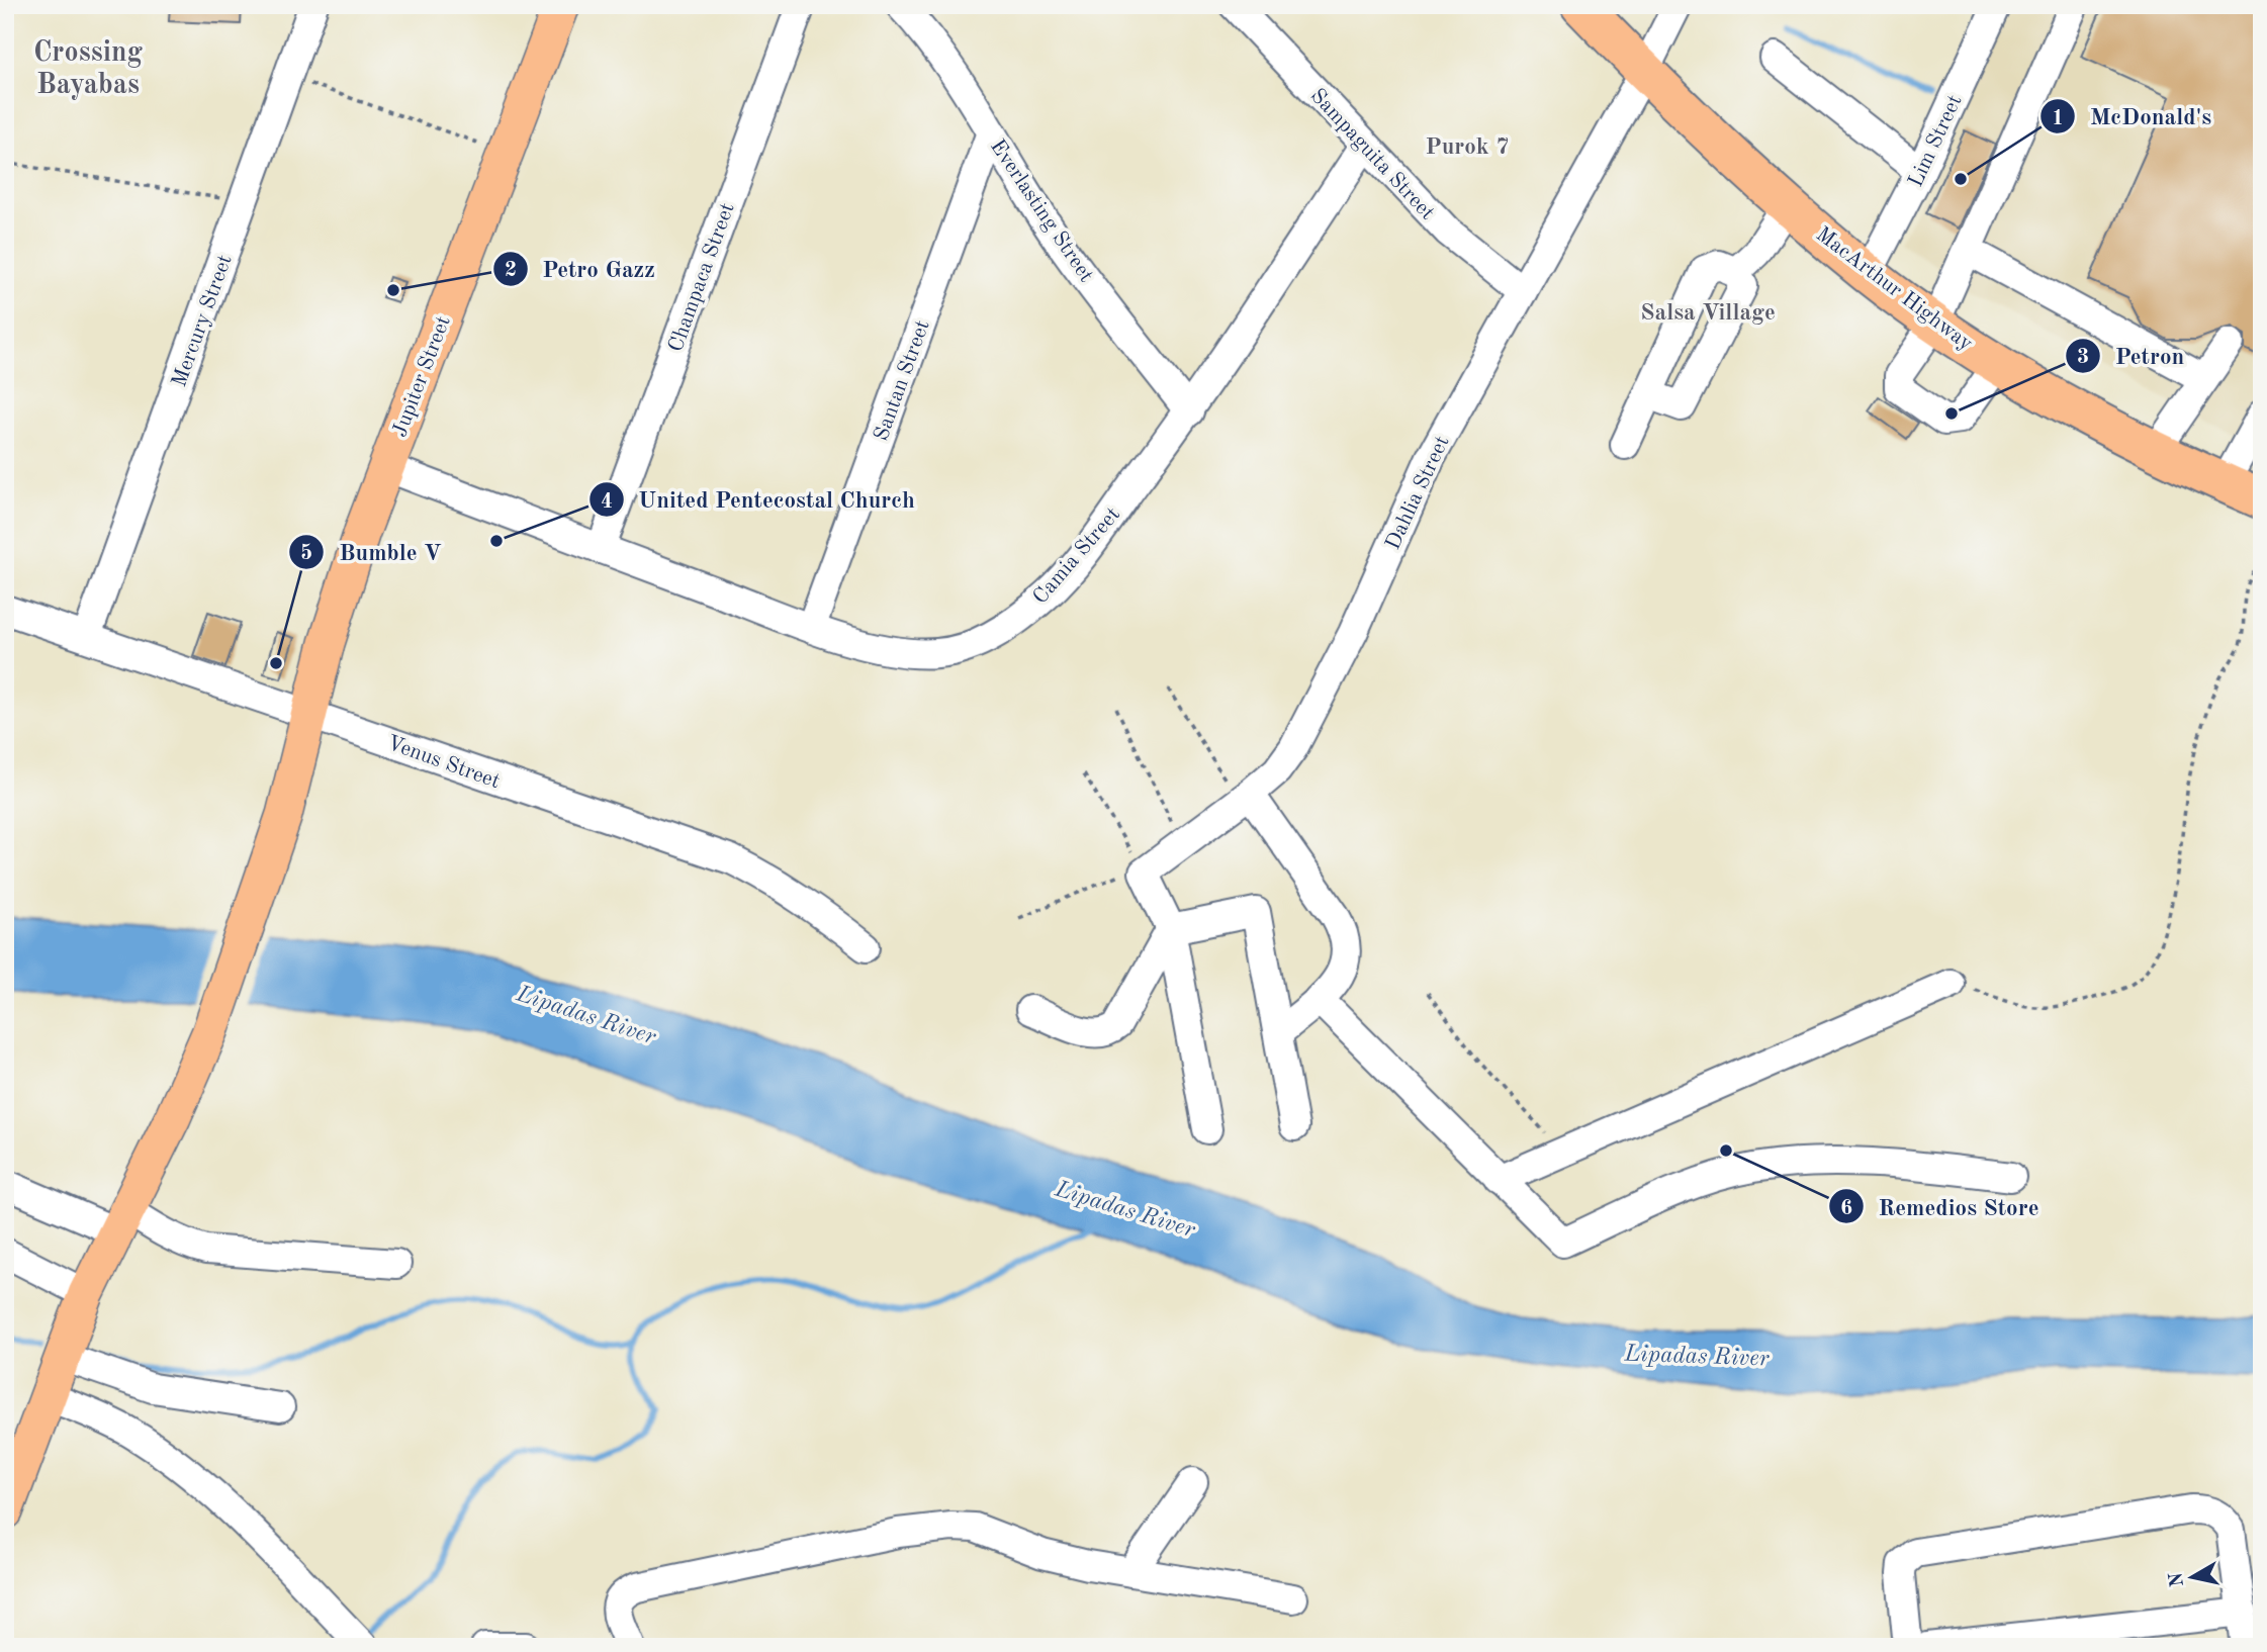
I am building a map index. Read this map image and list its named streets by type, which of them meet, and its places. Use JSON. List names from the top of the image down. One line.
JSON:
{"streets":{"highway":["MacArthur Highway"],"main road":["Jupiter Street"],"street":["Lim Street","Sampaguita Street","Everlasting Street","Champaca Street","Mercury Street","Santan Street","Dahlia Street","Camia Street","Venus Street"]},"crossings":[["Lim Street","MacArthur Highway"],["Sampaguita Street","Dahlia Street"],["Sampaguita Street","Camia Street"],["Everlasting Street","Santan Street"],["Everlasting Street","Camia Street"],["Champaca Street","Camia Street"],["MacArthur Highway","Dahlia Street"],["Mercury Street","Venus Street"],["Jupiter Street","Camia Street"],["Jupiter Street","Venus Street"],["Santan Street","Camia Street"]],"districts":["Crossing Bayabas","Purok 7","Salsa Village"],"water":["Lipadas River"],"places":["McDonald's","Petro Gazz","Petron","United Pentecostal Church","Bumble V","Remedios Store"],"north":"left"}
